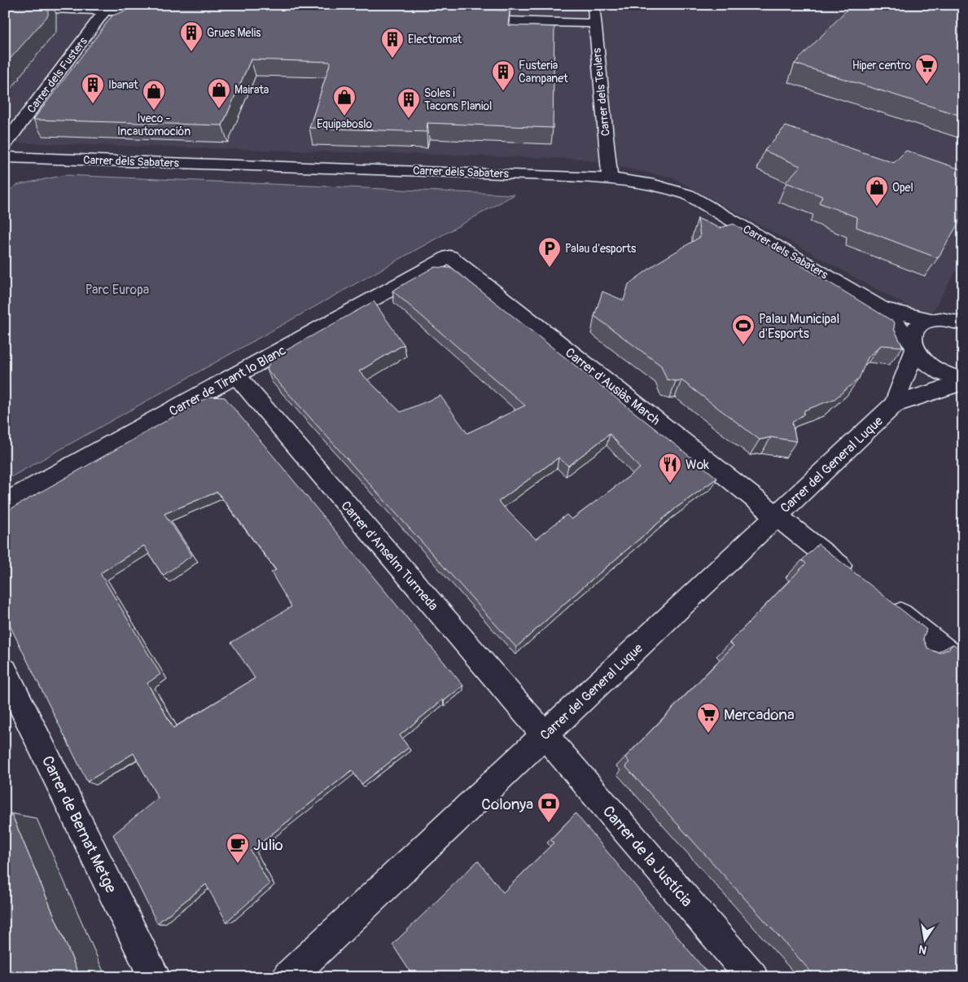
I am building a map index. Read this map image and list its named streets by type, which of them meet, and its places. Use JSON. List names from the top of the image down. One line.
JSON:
{"streets":{"street":["Carrer dels Fusters","Carrer dels Teulers","Carrer dels Sabaters","Carrer de Tirant lo Blanc","Carrer d'Ausiàs March","Carrer del General Luque","Carrer d'Anselm Turmeda","Carrer de Bernat Metge","Carrer de la Justícia"]},"crossings":[["Carrer dels Teulers","Carrer dels Sabaters"],["Carrer dels Sabaters","Carrer del General Luque"],["Carrer de Tirant lo Blanc","Carrer d'Ausiàs March"],["Carrer de Tirant lo Blanc","Carrer d'Anselm Turmeda"],["Carrer d'Ausiàs March","Carrer del General Luque"],["Carrer del General Luque","Carrer d'Anselm Turmeda"],["Carrer del General Luque","Carrer de la Justícia"],["Carrer d'Anselm Turmeda","Carrer de la Justícia"]],"parks":["Parc Europa"],"places":{"building":["Grues Melis","Electromat","Fusteria Campanet","Ibanat","Soles i Tacons Planiol"],"supermarket":["Hiper centro","Mercadona"],"shop":["Mairata","Iveco - Incautomoción","Equipaboslo","Opel"],"parking":["Palau d'esports"],"sports":["Palau Municipal d'Esports"],"restaurant":["Wok"],"bank":["Colonya"],"cafe":["Julio"]},"north":"bottom"}
